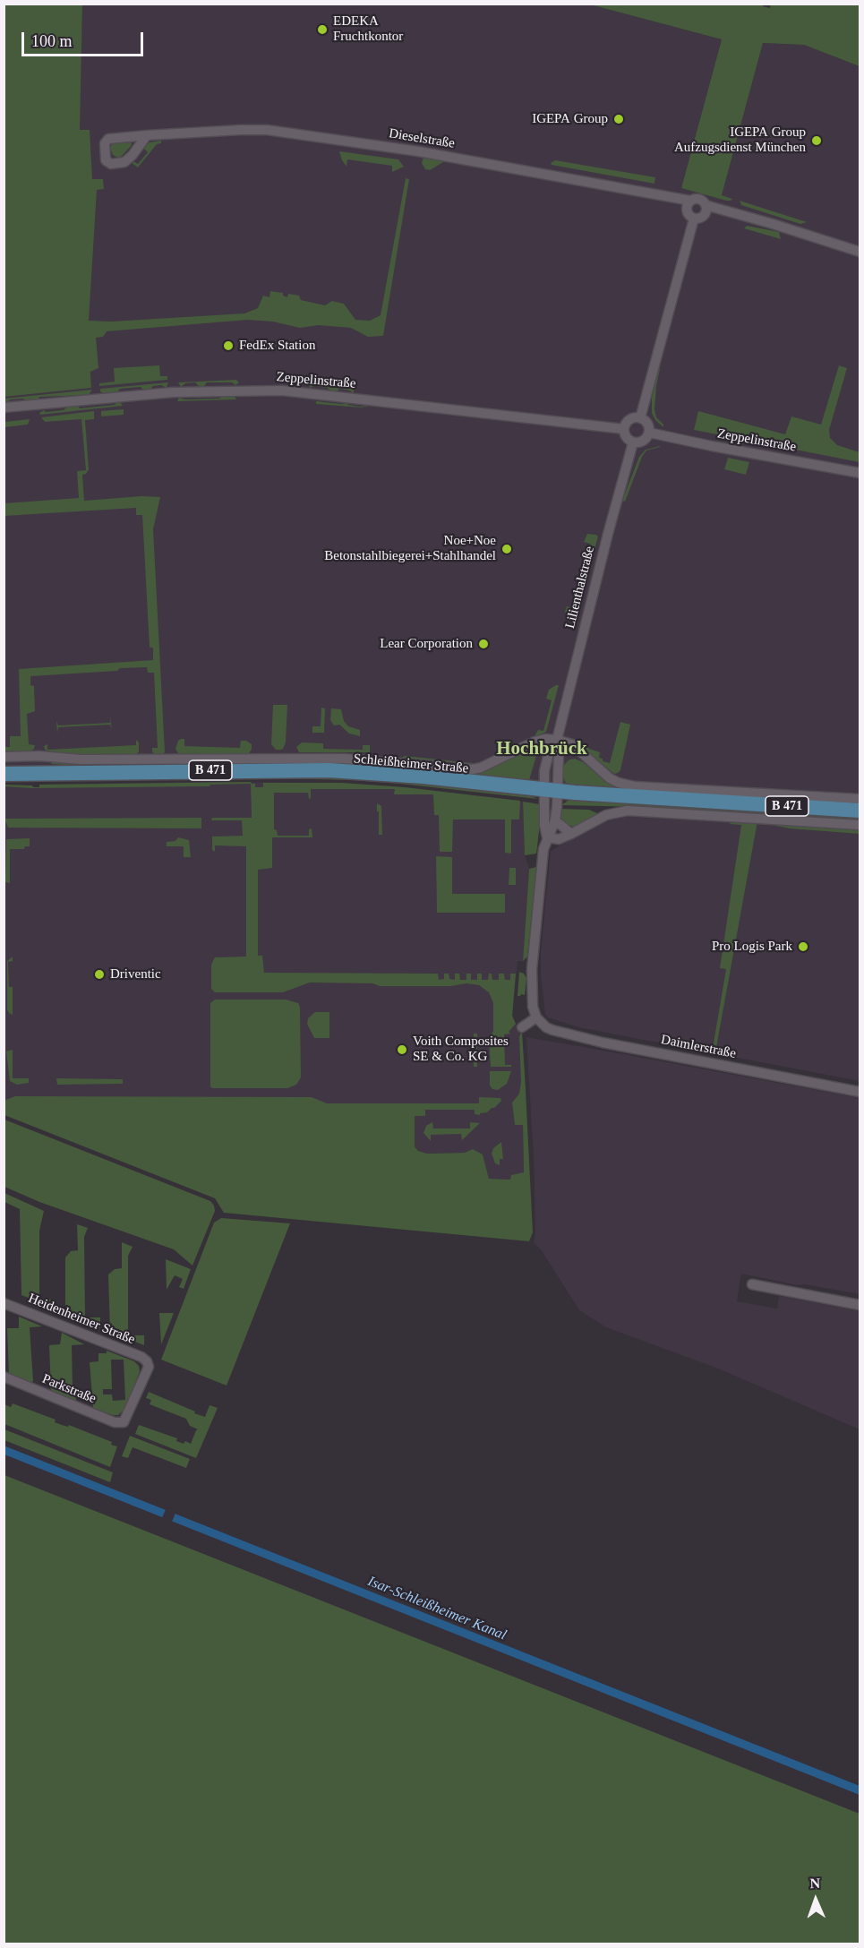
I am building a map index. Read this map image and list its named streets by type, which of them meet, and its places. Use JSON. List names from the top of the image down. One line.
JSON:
{"streets":{"main road":["Schleißheimer Straße","B 471"],"street":["Dieselstraße","Zeppelinstraße","Lilienthalstraße","Daimlerstraße","Heidenheimer Straße","Parkstraße"]},"crossings":[["Zeppelinstraße","Lilienthalstraße"],["Lilienthalstraße","Schleißheimer Straße"],["Heidenheimer Straße","Parkstraße"]],"districts":["Hochbrück"],"water":["Isar-Schleißheimer Kanal"],"places":["EDEKA Fruchtkontor","IGEPA Group","IGEPA Group Aufzugsdienst München","FedEx Station","Noe+Noe Betonstahlbiegerei+Stahlhandel","Lear Corporation","Pro Logis Park","Driventic","Voith Composites SE & Co. KG"],"scale_bar":"100 m","north":"top"}
